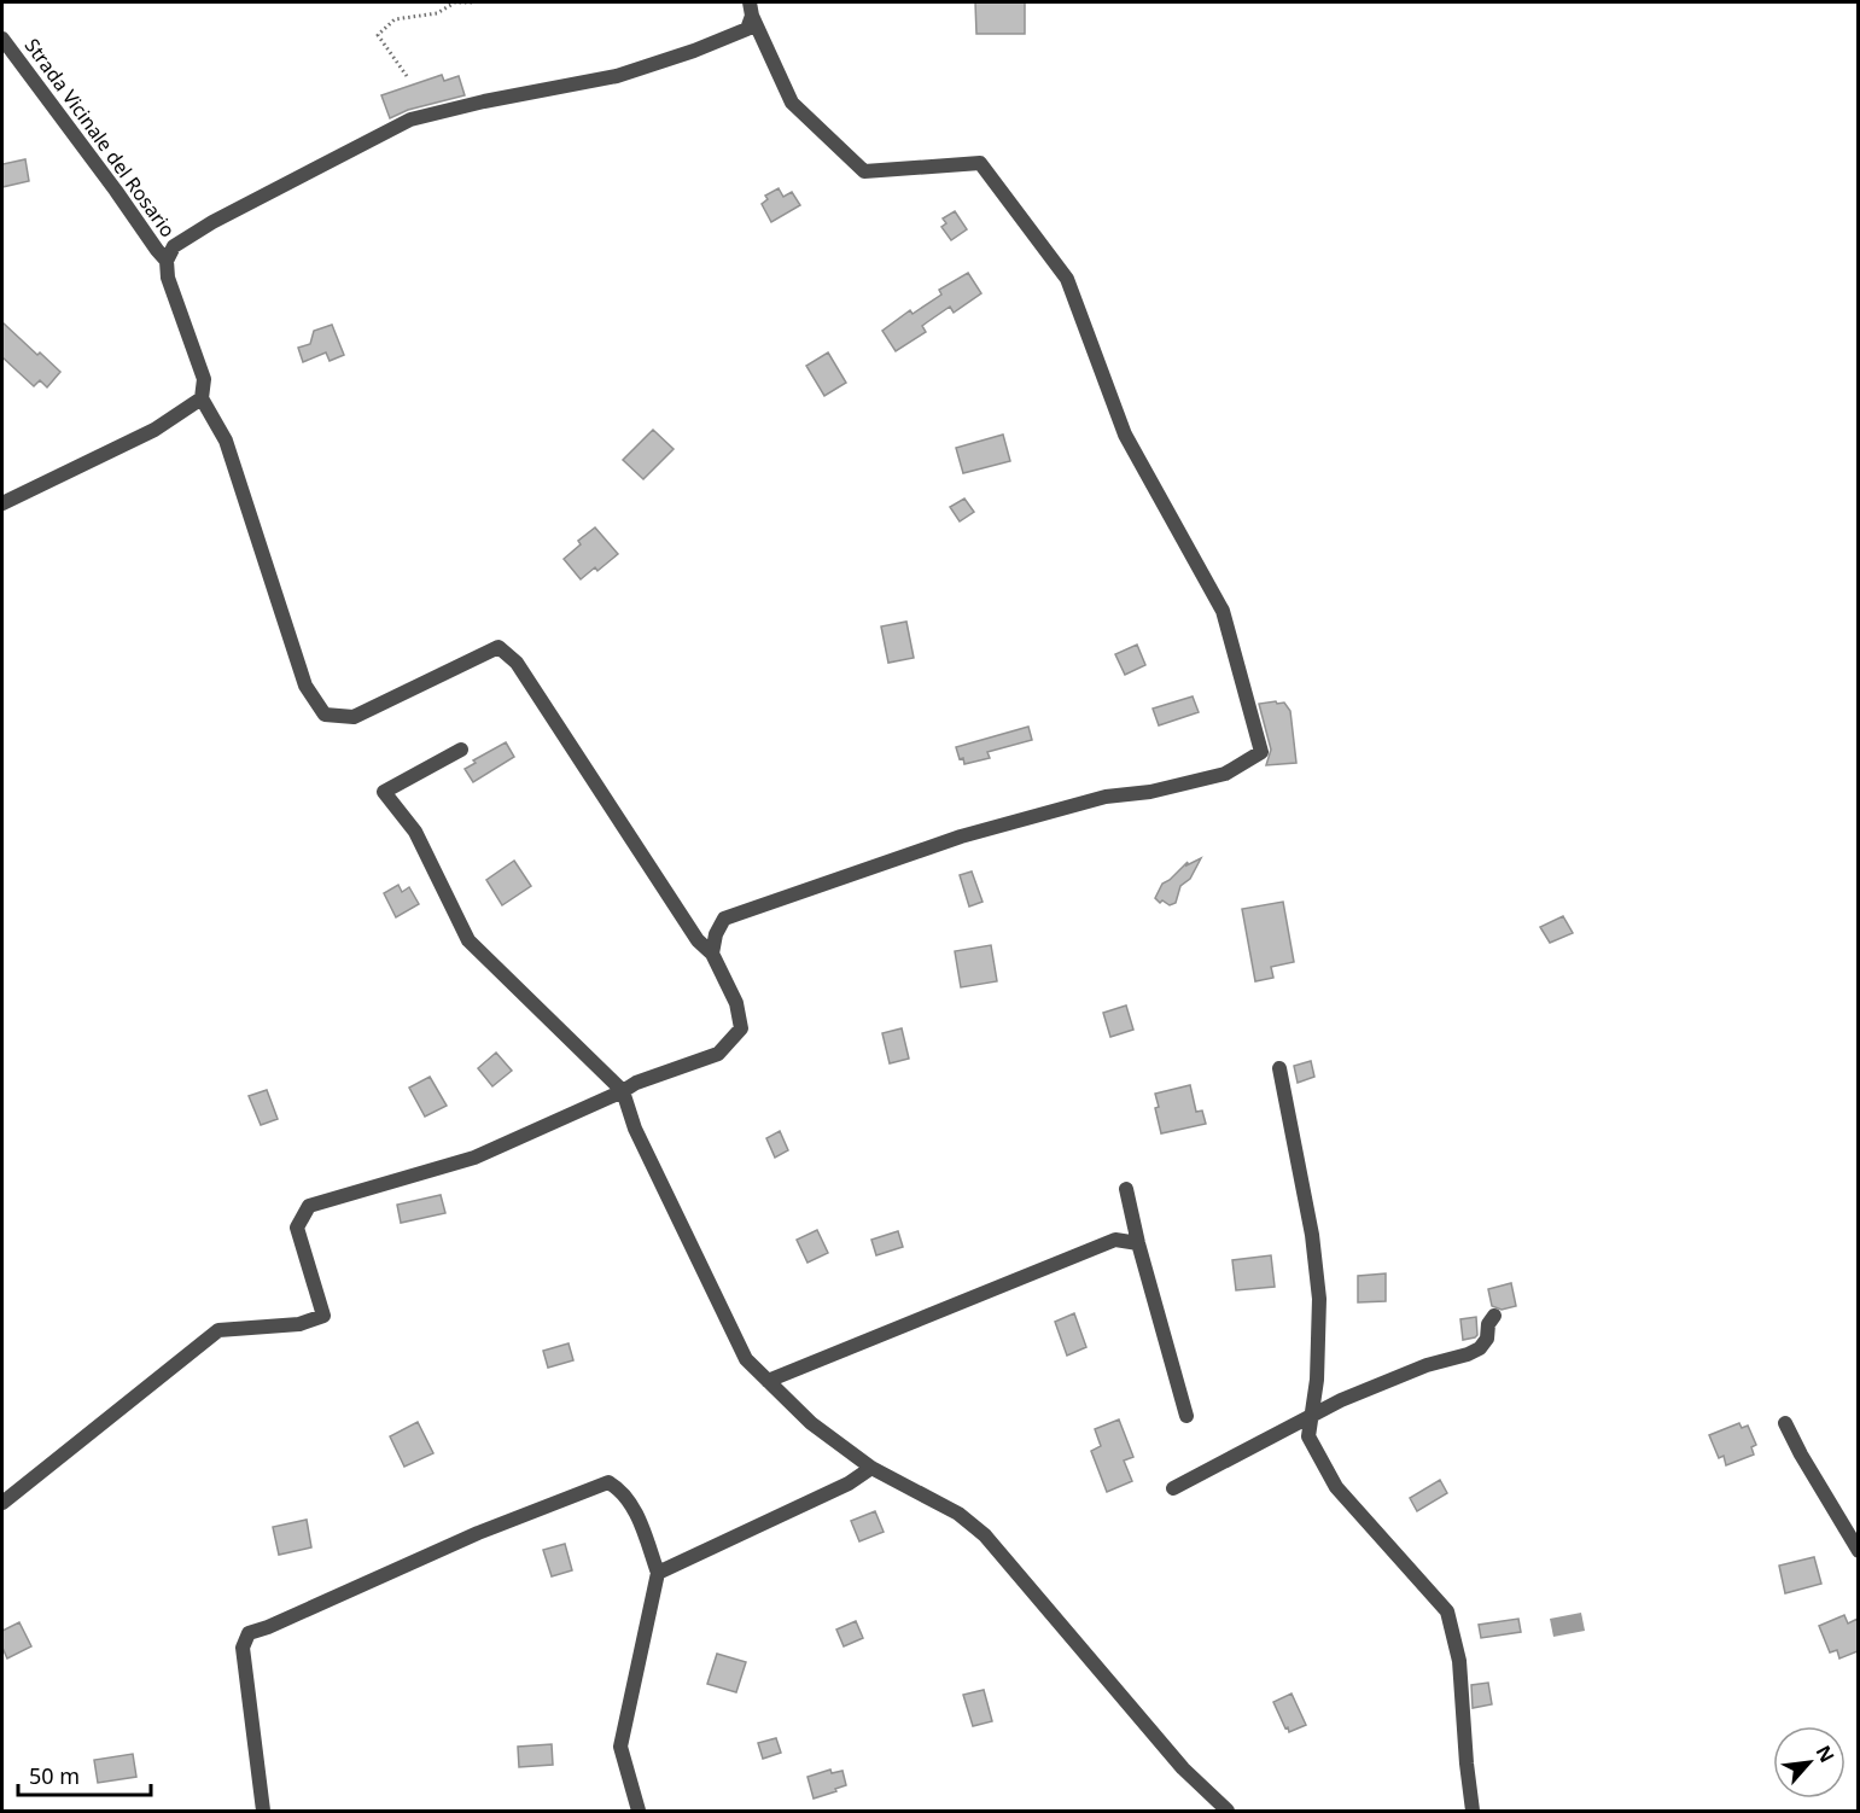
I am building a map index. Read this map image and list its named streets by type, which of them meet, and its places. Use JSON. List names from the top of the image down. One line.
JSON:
{"streets":{"street":["Strada Vicinale del Rosario"]},"scale_bar":"50 m","north":"top right"}
